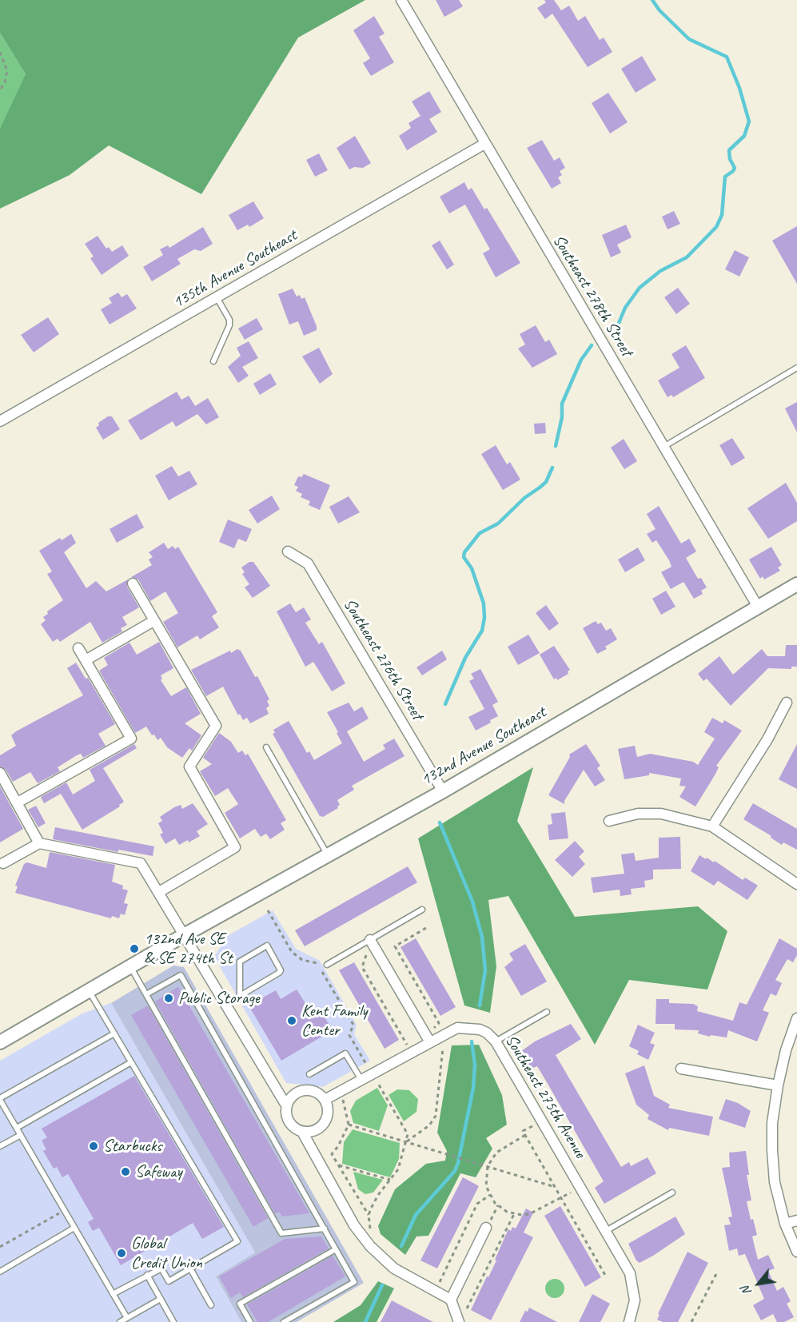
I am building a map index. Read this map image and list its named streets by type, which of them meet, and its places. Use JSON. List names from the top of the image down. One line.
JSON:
{"streets":{"main road":["132nd Avenue Southeast"],"street":["135th Avenue Southeast","Southeast 278th Street","Southeast 276th Street","Southeast 275th Avenue"]},"crossings":[["135th Avenue Southeast","Southeast 278th Street"],["Southeast 278th Street","132nd Avenue Southeast"],["Southeast 276th Street","132nd Avenue Southeast"]],"places":["132nd Ave SE & SE 274th St","Public Storage","Kent Family Center","Starbucks","Safeway","Global Credit Union"],"north":"bottom left"}
